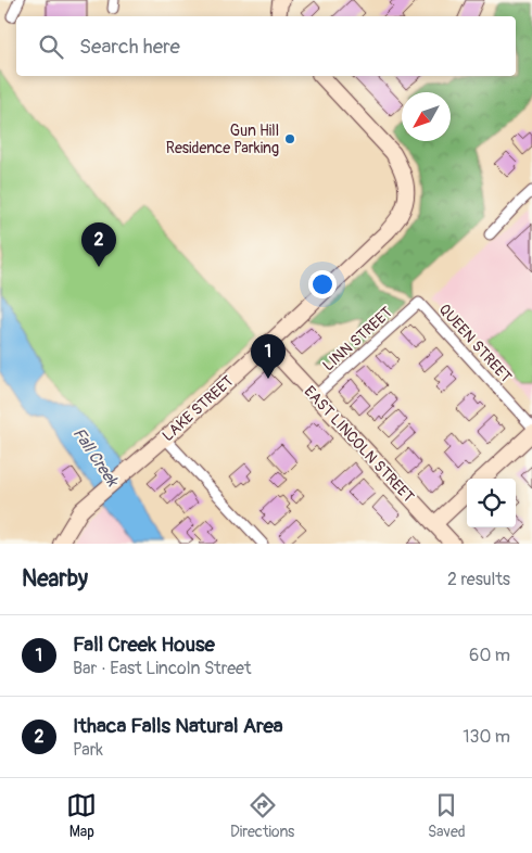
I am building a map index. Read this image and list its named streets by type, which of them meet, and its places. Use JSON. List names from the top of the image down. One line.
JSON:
{"streets":{"street":["LINN STREET","QUEEN STREET","LAKE STREET","EAST LINCOLN STREET"]},"crossings":[["LINN STREET","QUEEN STREET"],["LINN STREET","EAST LINCOLN STREET"],["LAKE STREET","EAST LINCOLN STREET"]],"water":["Fall Creek"],"places":["Gun Hill Residence Parking"],"north":"bottom left","page":{"search":"Search here","pins":["2","1"],"heading":["Nearby","2 results"],"list":[{"mark":"1","name":"Fall Creek House","note":"Bar · East Lincoln Street","value":"60 m"},{"mark":"2","name":"Ithaca Falls Natural Area","note":"Park","value":"130 m"}],"nav":["Map","Directions","Saved"]}}
